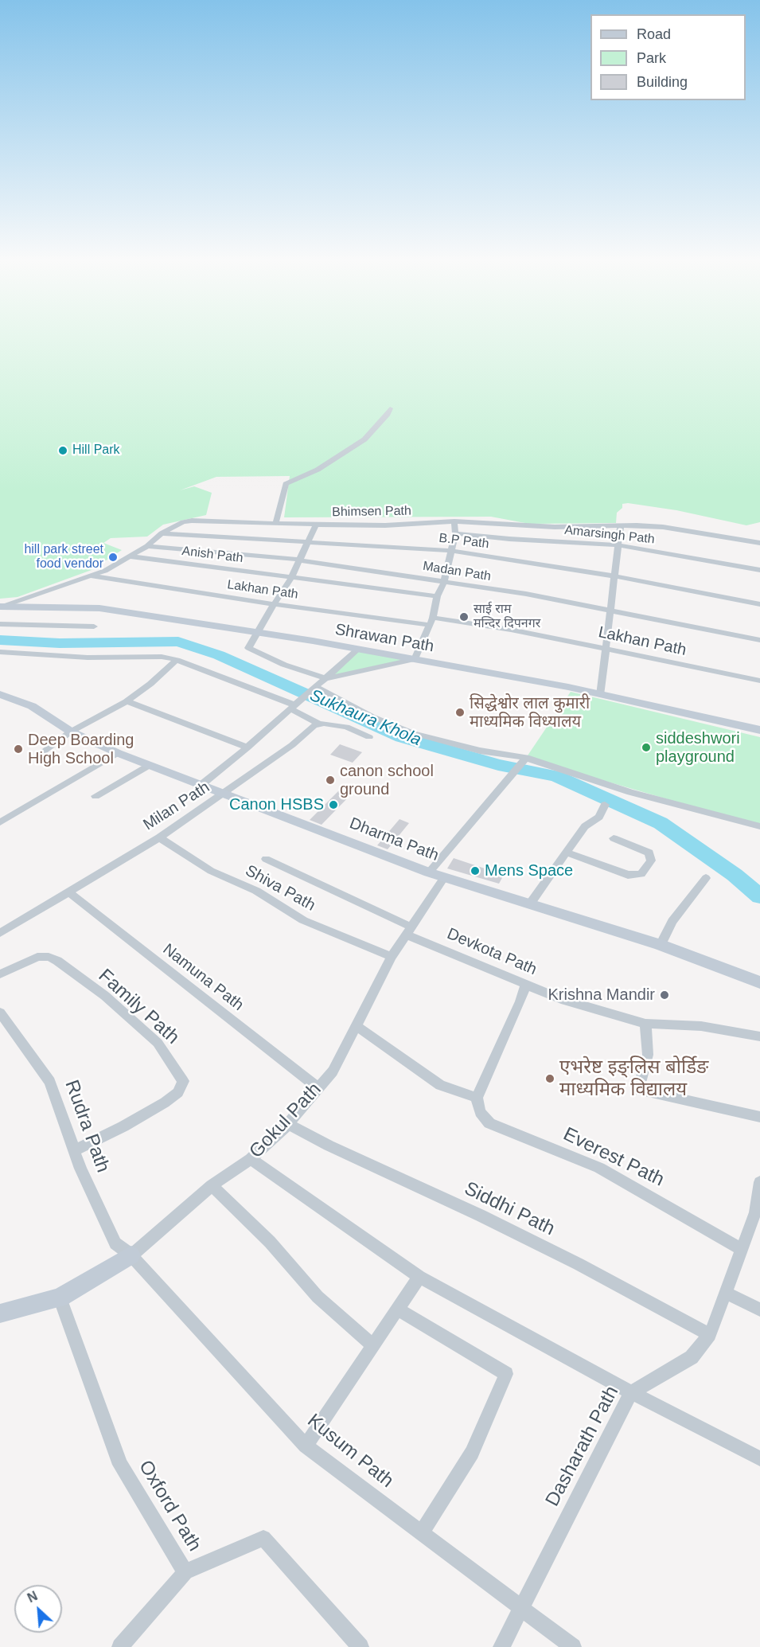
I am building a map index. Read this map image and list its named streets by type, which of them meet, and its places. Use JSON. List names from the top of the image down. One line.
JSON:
{"streets":{"street":["Bhimsen Path","Amarsingh Path","B.P Path","Anish Path","Madan Path","Lakhan Path","Shrawan Path","Milan Path","Dharma Path","Shiva Path","Devkota Path","Namuna Path","Family Path","Gokul Path","Rudra Path","Everest Path","Siddhi Path","Dasharath Path","Kusum Path","Oxford Path"]},"crossings":[["Bhimsen Path","B.P Path"],["Bhimsen Path","Anish Path"],["Bhimsen Path","Madan Path"],["Bhimsen Path","Lakhan Path"],["Bhimsen Path","Shrawan Path"],["Milan Path","Dharma Path"],["Milan Path","Shiva Path"],["Milan Path","Namuna Path"],["Dharma Path","Gokul Path"],["Shiva Path","Gokul Path"],["Devkota Path","Gokul Path"],["Namuna Path","Gokul Path"],["Family Path","Rudra Path"],["Gokul Path","Rudra Path"],["Gokul Path","Siddhi Path"],["Gokul Path","Kusum Path"],["Gokul Path","Oxford Path"],["Rudra Path","Kusum Path"],["Everest Path","Dasharath Path"],["Siddhi Path","Dasharath Path"],["Dasharath Path","Kusum Path"]],"water":["Sukhaura Khola"],"places":["Hill Park","hill park street food vendor","साई राम मन्दिर दिपनगर","सिद्धेश्वोर लाल कुमारी माध्यमिक विध्यालय","siddeshwori playground","Deep Boarding High School","canon school ground","Canon HSBS","Mens Space","Krishna Mandir","एभरेष्ट इङ्लिस बोर्डिङ माध्यमिक विद्यालय"],"legend":["Road","Park","Building"],"north":"top left"}
